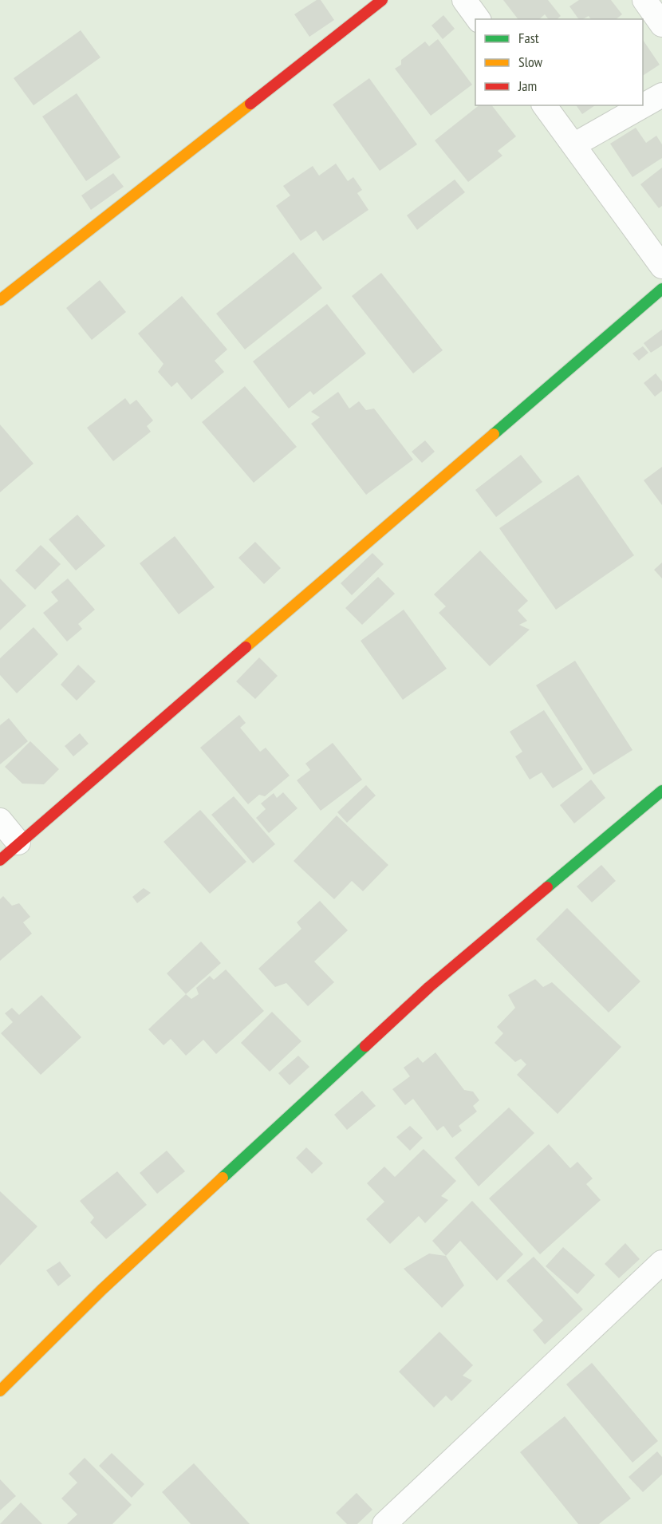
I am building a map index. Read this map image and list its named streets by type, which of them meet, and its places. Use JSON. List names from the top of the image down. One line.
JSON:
{"legend":["Fast","Slow","Jam"]}
